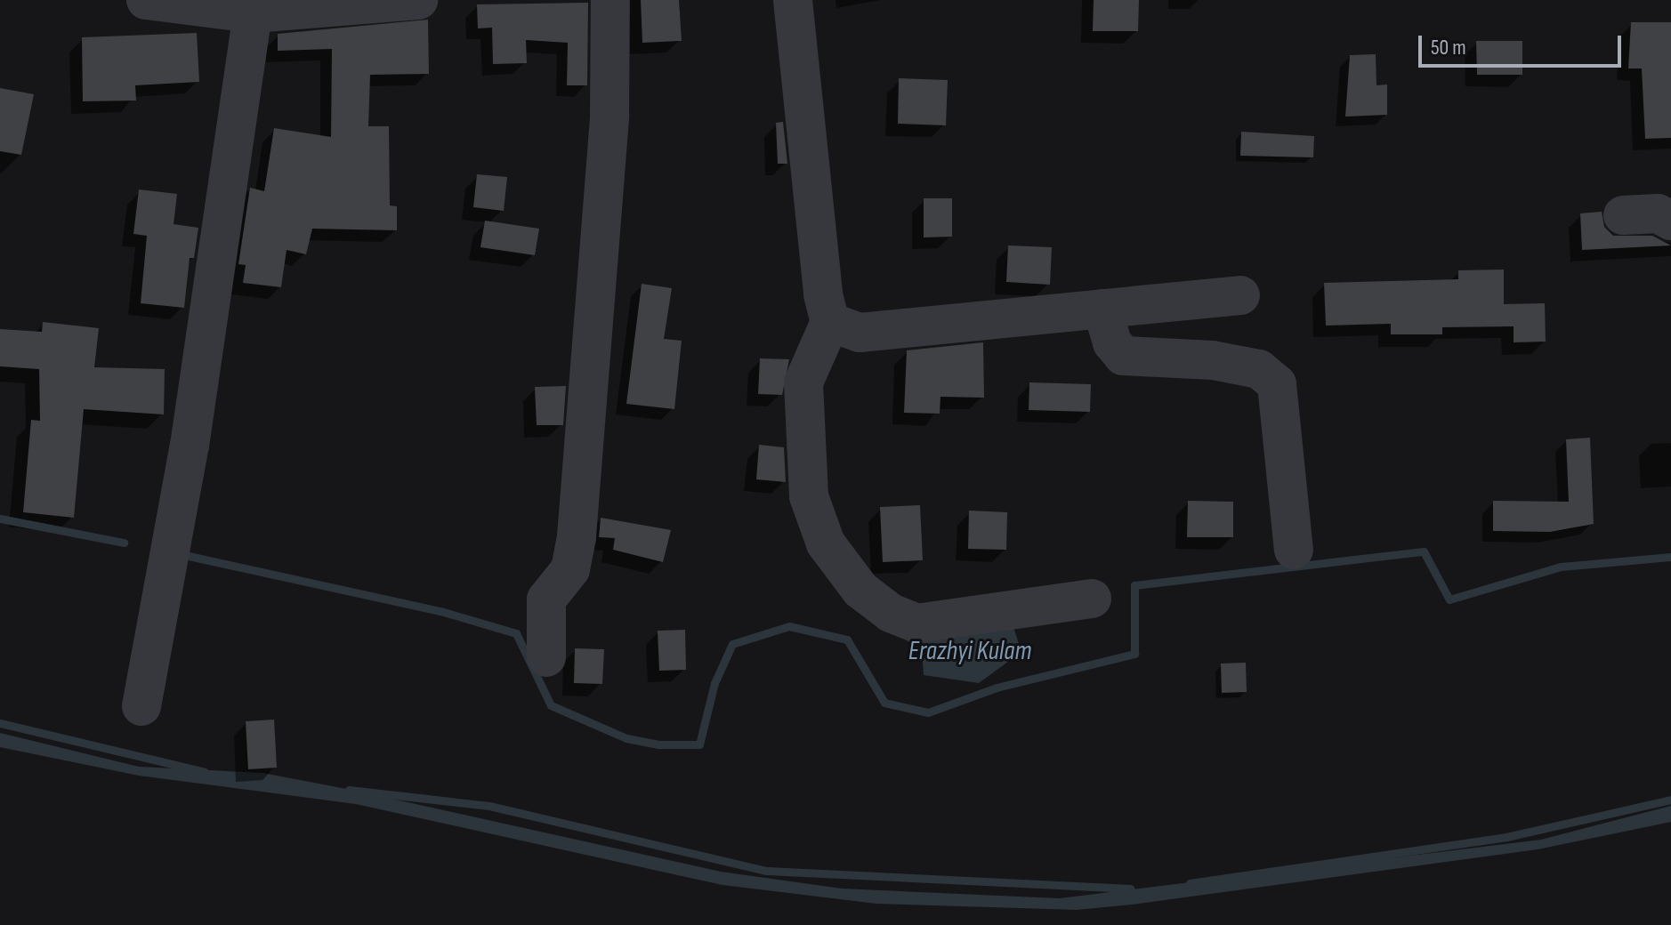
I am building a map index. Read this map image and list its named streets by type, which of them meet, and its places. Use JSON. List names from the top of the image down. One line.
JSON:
{"water":["Erazhyi Kulam"],"scale_bar":"50 m"}
